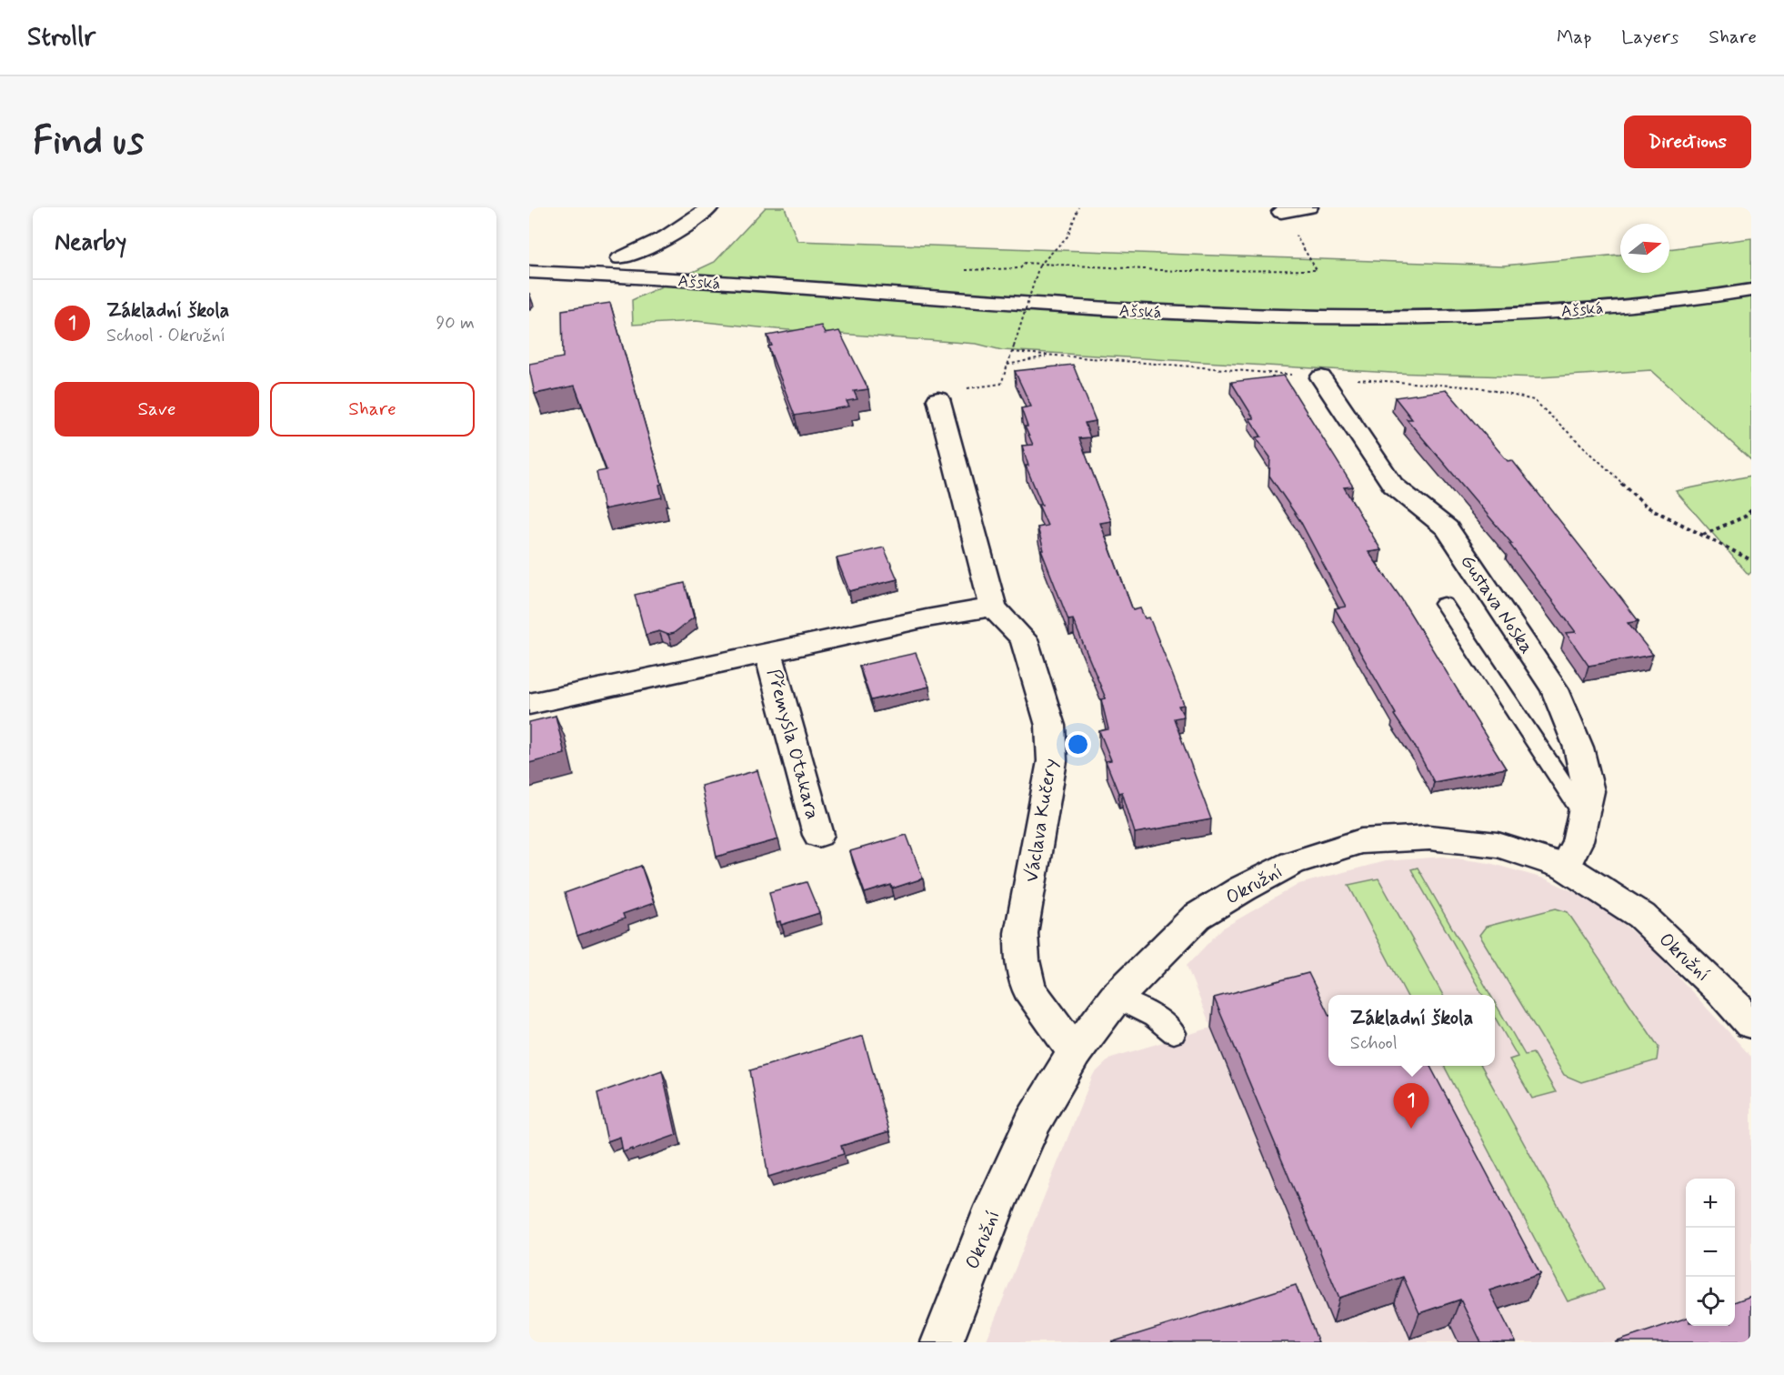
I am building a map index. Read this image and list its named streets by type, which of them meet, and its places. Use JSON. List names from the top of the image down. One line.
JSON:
{"streets":{"street":["Ašská","Gustava Noska","Přemysla Otakara","Václava Kučery","Okružní"]},"crossings":[["Gustava Noska","Okružní"],["Václava Kučery","Okružní"]],"north":"right","page":{"header":"Strollr","nav":["Map","Layers","Share"],"buttons":["Directions",["Save","Share"]],"title":"Find us","heading":"Nearby","list":[{"mark":"1","name":"Základní škola","note":"School · Okružní","value":"90 m"}],"popup":["Základní škola","School"],"pins":"1","map_buttons":["+","−"]}}
